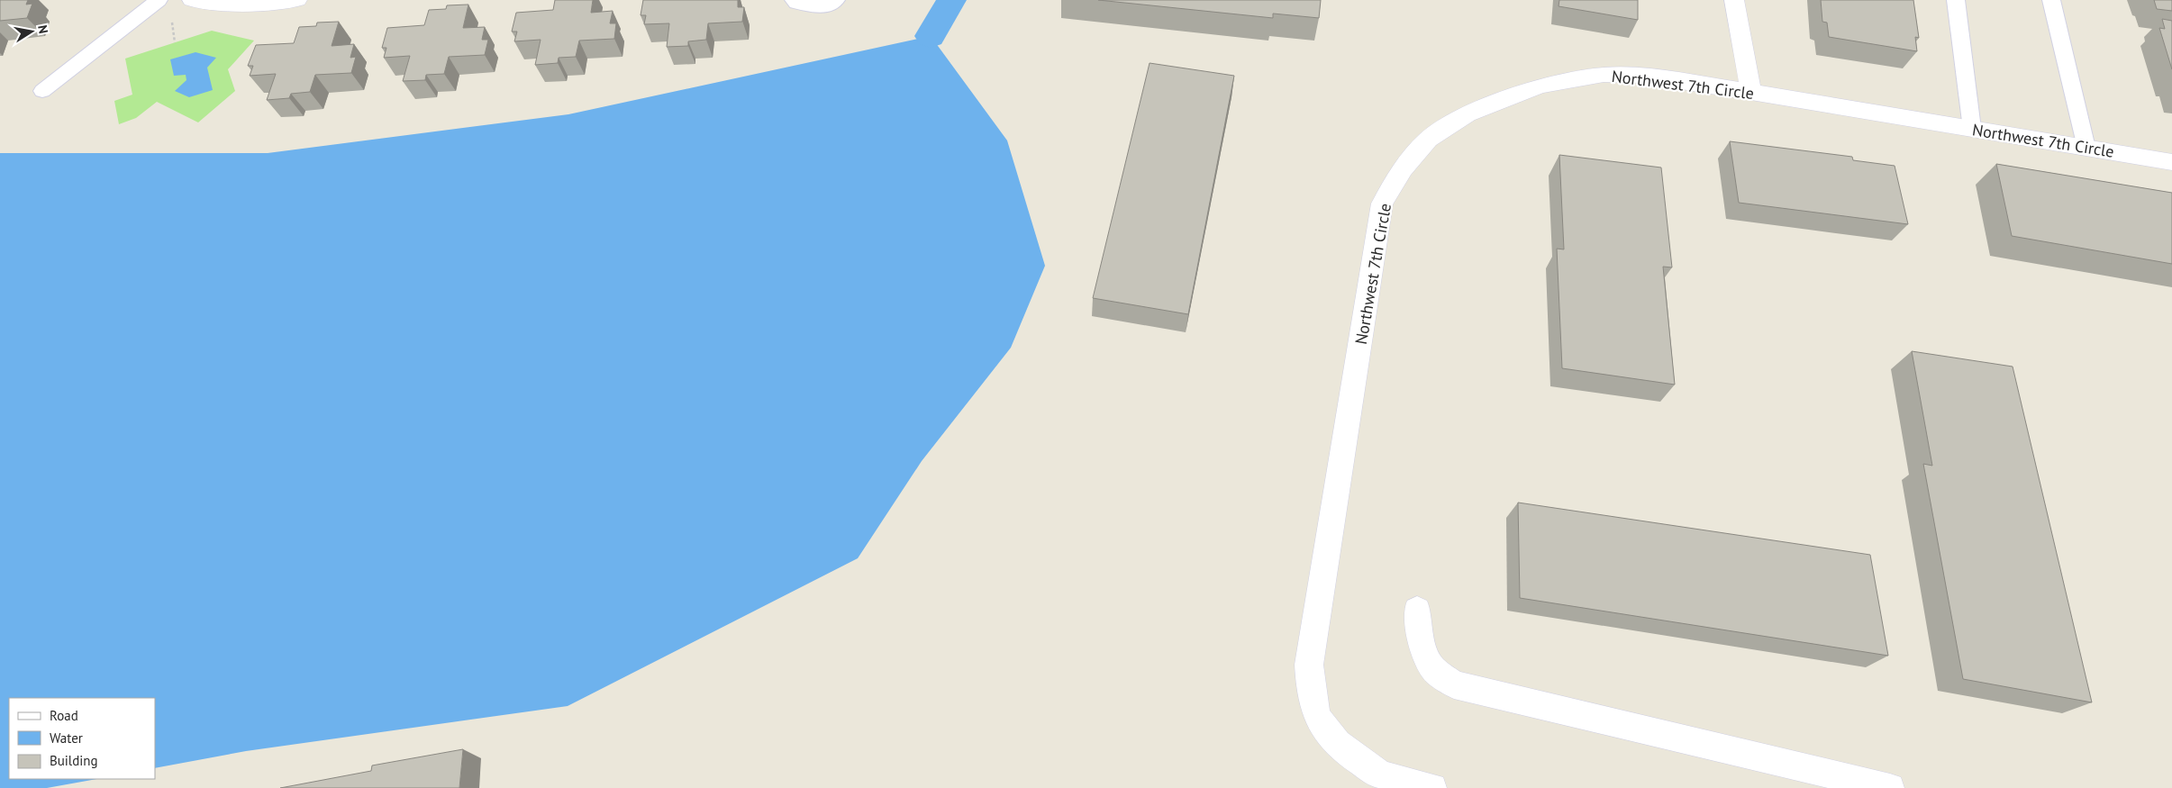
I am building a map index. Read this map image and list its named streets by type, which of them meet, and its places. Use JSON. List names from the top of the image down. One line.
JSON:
{"streets":{"street":["Northwest 7th Circle"]},"legend":["Road","Water","Building"],"north":"right"}
